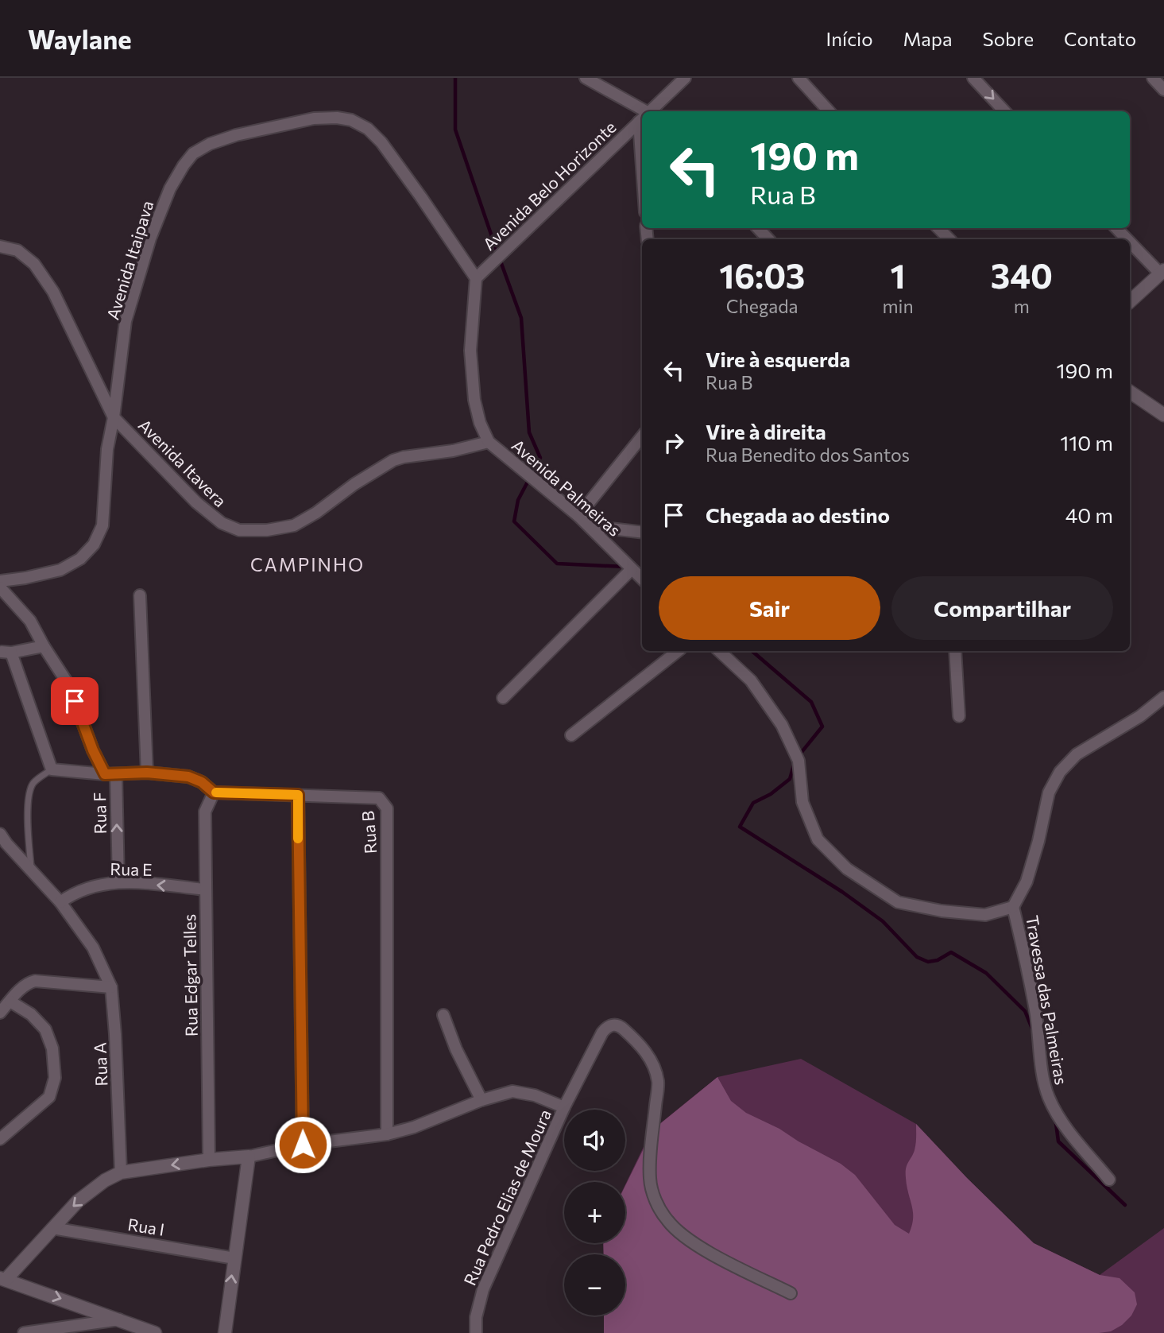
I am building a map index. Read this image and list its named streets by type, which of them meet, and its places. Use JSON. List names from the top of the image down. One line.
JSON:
{"streets":{"street":["Avenida Belo Horizonte","Avenida Itaipava","Avenida Itavera","Avenida Palmeiras","Rua F","Rua B","Rua E","Rua Edgar Telles","Travessa das Palmeiras","Rua A","Rua Pedro Elias de Moura","Rua I"]},"crossings":[["Avenida Belo Horizonte","Avenida Itaipava"],["Avenida Itaipava","Avenida Itavera"],["Avenida Itavera","Avenida Palmeiras"],["Rua F","Rua E"],["Rua B","Rua Edgar Telles"],["Rua B","Rua Pedro Elias de Moura"],["Rua E","Rua Edgar Telles"],["Rua E","Rua A"],["Rua Edgar Telles","Rua Pedro Elias de Moura"],["Rua A","Rua Pedro Elias de Moura"]],"one_way":["Rua F","Rua E"],"districts":["CAMPINHO"],"page":{"header":"Waylane","nav":["Início","Mapa","Sobre","Contato"],"turn":["190 m","Rua B"],"eta":["16:03","Chegada","1","min","340","m"],"list":[{"name":"Vire à esquerda","note":"Rua B","value":"190 m"},{"name":"Vire à direita","note":"Rua Benedito dos Santos","value":"110 m"},{"name":"Chegada ao destino","value":"40 m"}],"buttons":["Sair","Compartilhar"],"map_buttons":["+","−"]}}
